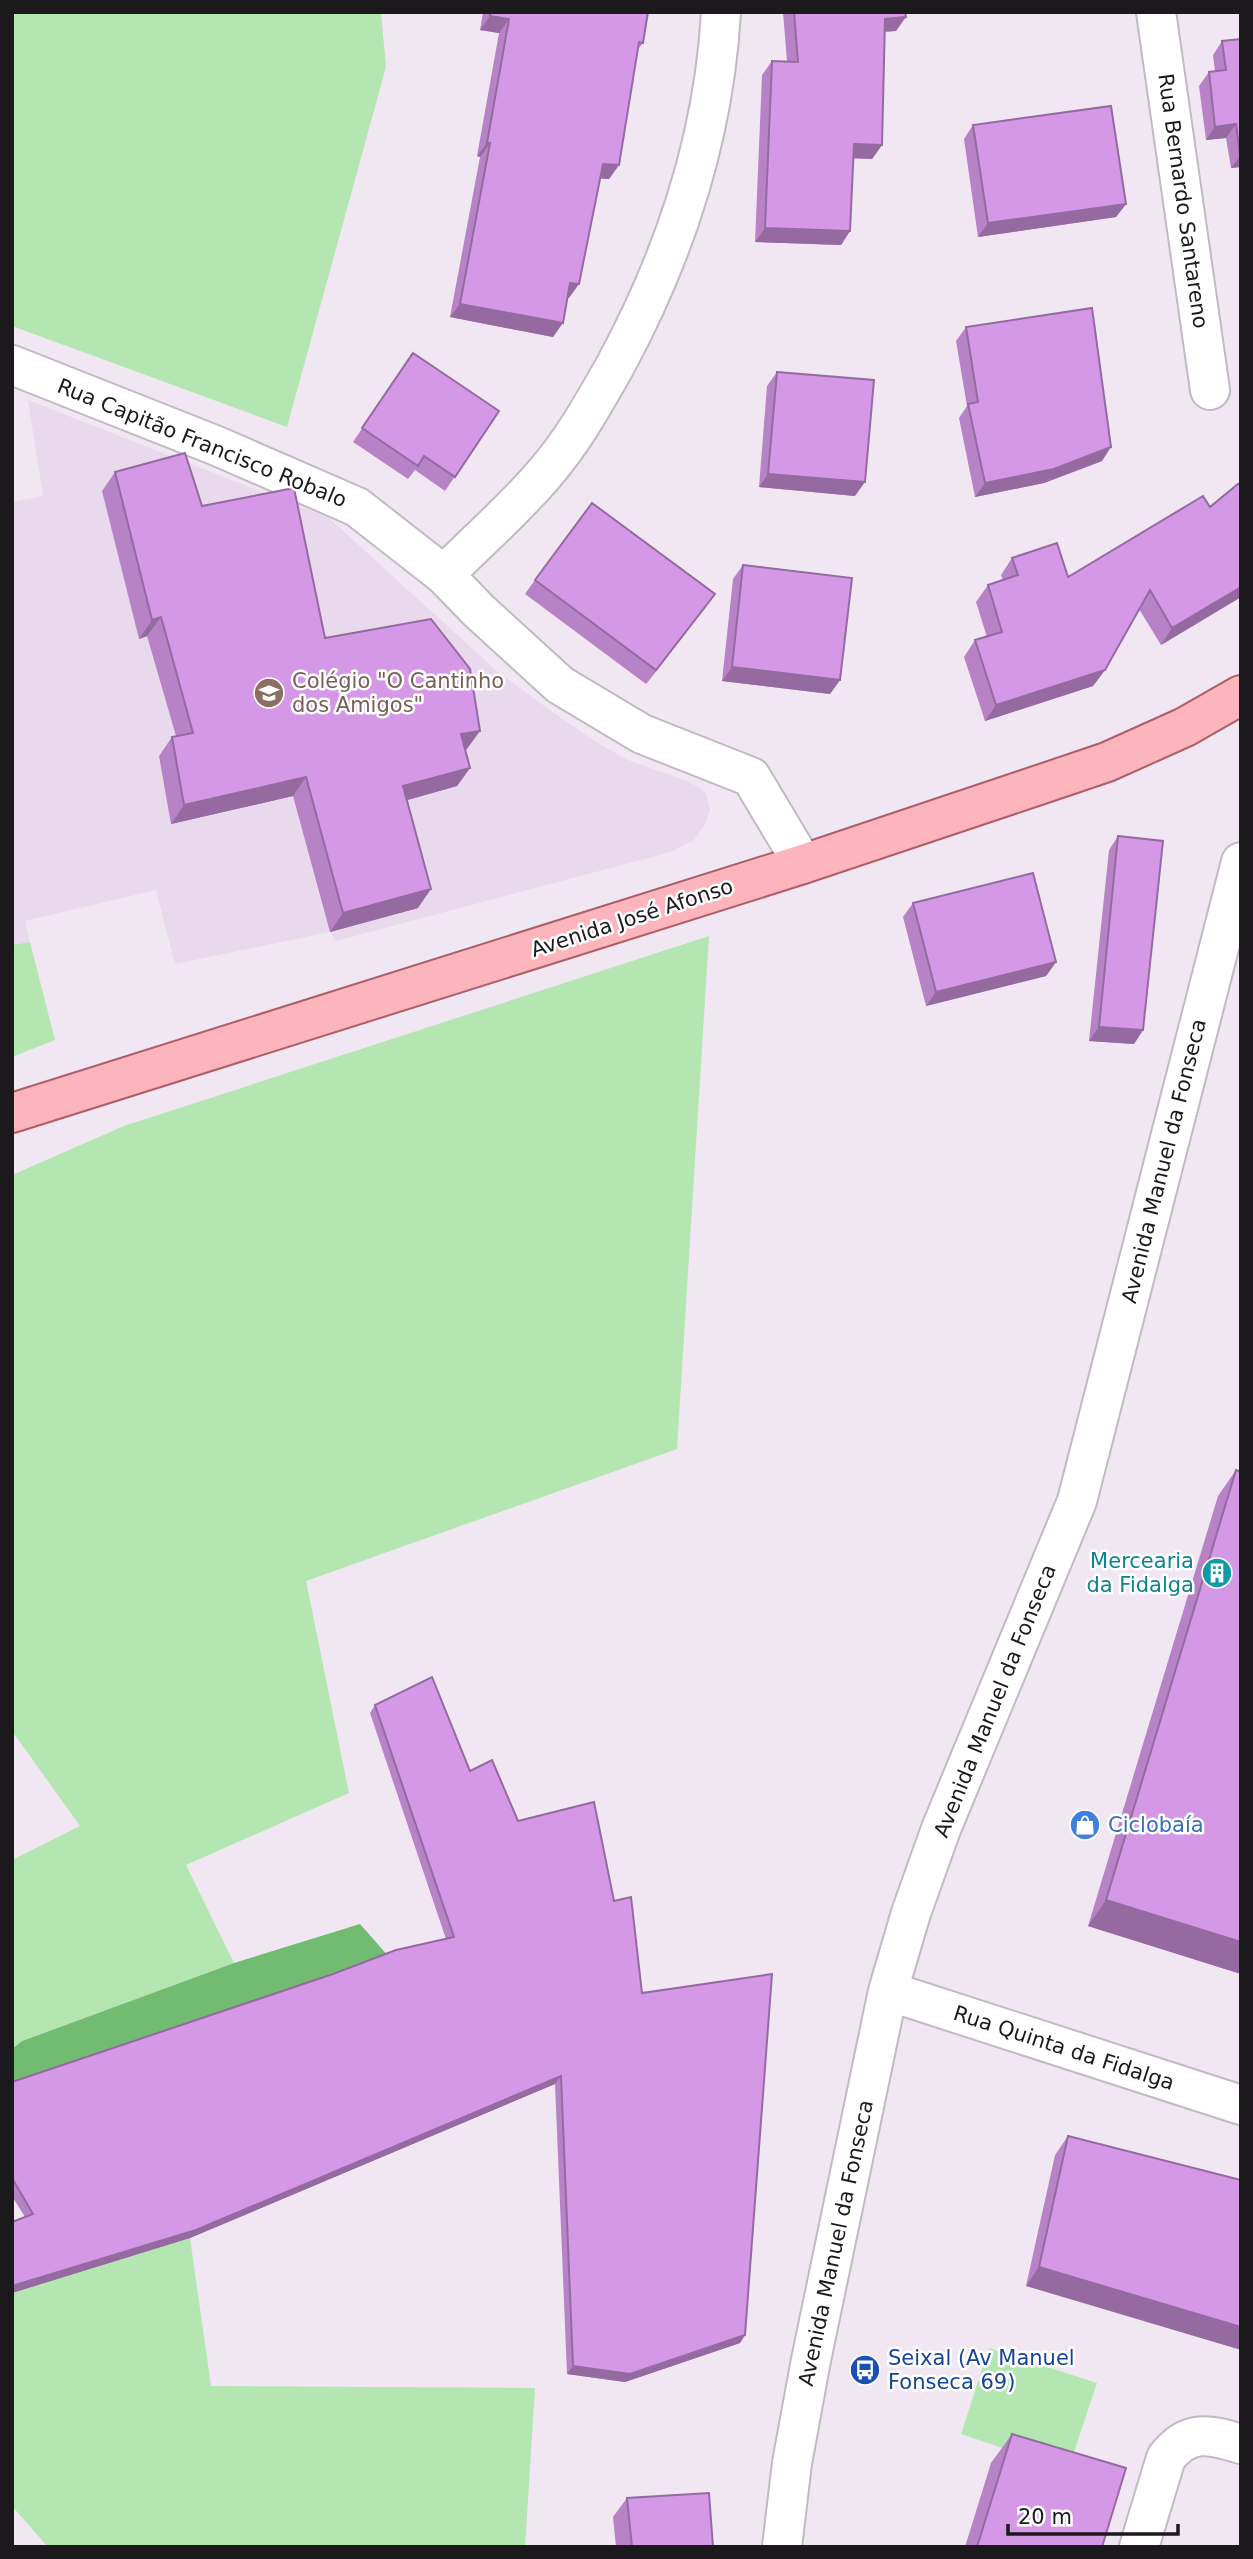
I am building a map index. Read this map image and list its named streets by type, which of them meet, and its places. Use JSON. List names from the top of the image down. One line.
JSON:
{"streets":{"main road":["Avenida José Afonso"],"street":["Rua Bernardo Santareno","Rua Capitão Francisco Robalo","Avenida Manuel da Fonseca","Rua Quinta da Fidalga"]},"crossings":[["Rua Capitão Francisco Robalo","Avenida José Afonso"],["Avenida Manuel da Fonseca","Rua Quinta da Fidalga"]],"places":{"school or university":["Colégio \"O Cantinho dos Amigos\""],"building":["Mercearia da Fidalga"],"shop":["Ciclobaía"],"bus stop":["Seixal (Av Manuel Fonseca 69)"]},"scale_bar":"20 m"}
